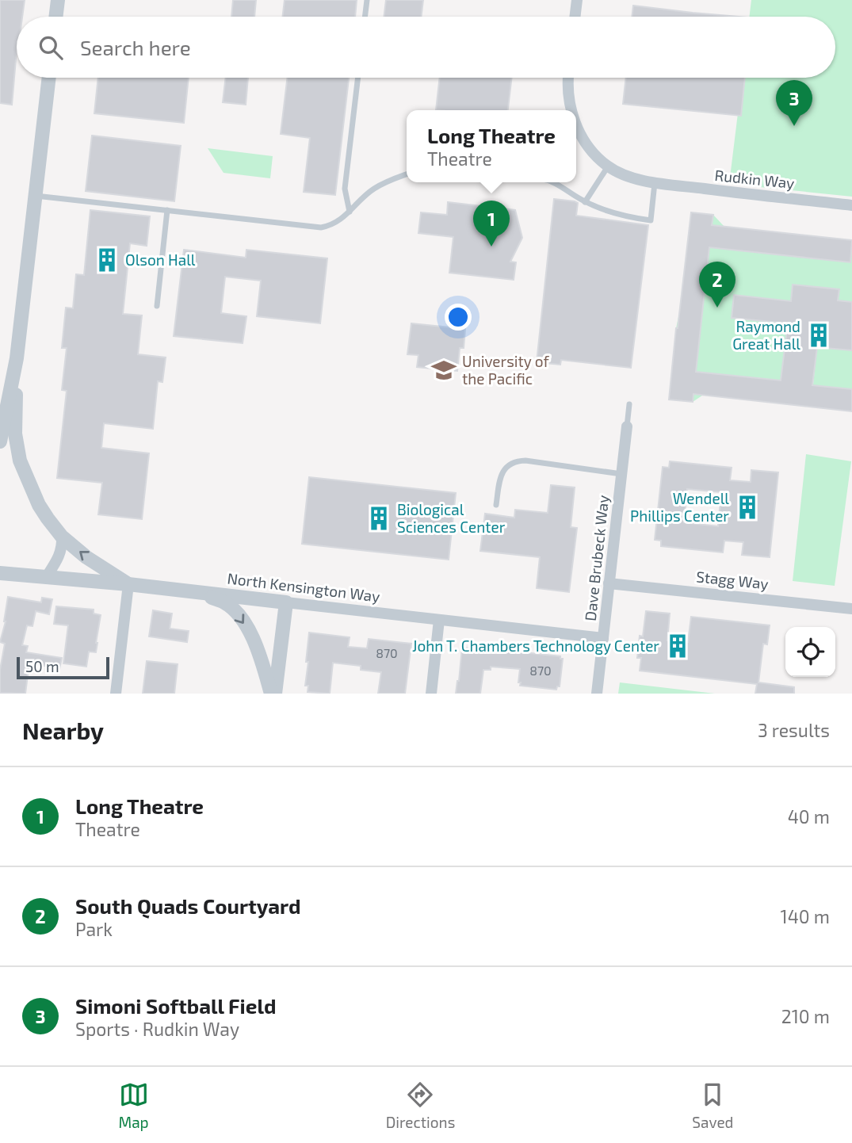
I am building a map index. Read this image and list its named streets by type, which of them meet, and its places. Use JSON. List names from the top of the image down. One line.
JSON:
{"streets":{"street":["Rudkin Way","Dave Brubeck Way","Stagg Way","North Kensington Way"]},"crossings":[["Dave Brubeck Way","Stagg Way"],["Dave Brubeck Way","North Kensington Way"]],"places":{"building":["Olson Hall","Raymond Great Hall","Wendell Phillips Center","Biological Sciences Center","John T. Chambers Technology Center"],"school or university":["University of the Pacific"]},"house_numbers":["870","870"],"scale_bar":"50 m","page":{"search":"Search here","pins":["3","1","2"],"popup":["Long Theatre","Theatre"],"scale":"50 m","heading":["Nearby","3 results"],"list":[{"mark":"1","name":"Long Theatre","note":"Theatre","value":"40 m"},{"mark":"2","name":"South Quads Courtyard","note":"Park","value":"140 m"},{"mark":"3","name":"Simoni Softball Field","note":"Sports · Rudkin Way","value":"210 m"}],"nav":["Map","Directions","Saved"]}}
